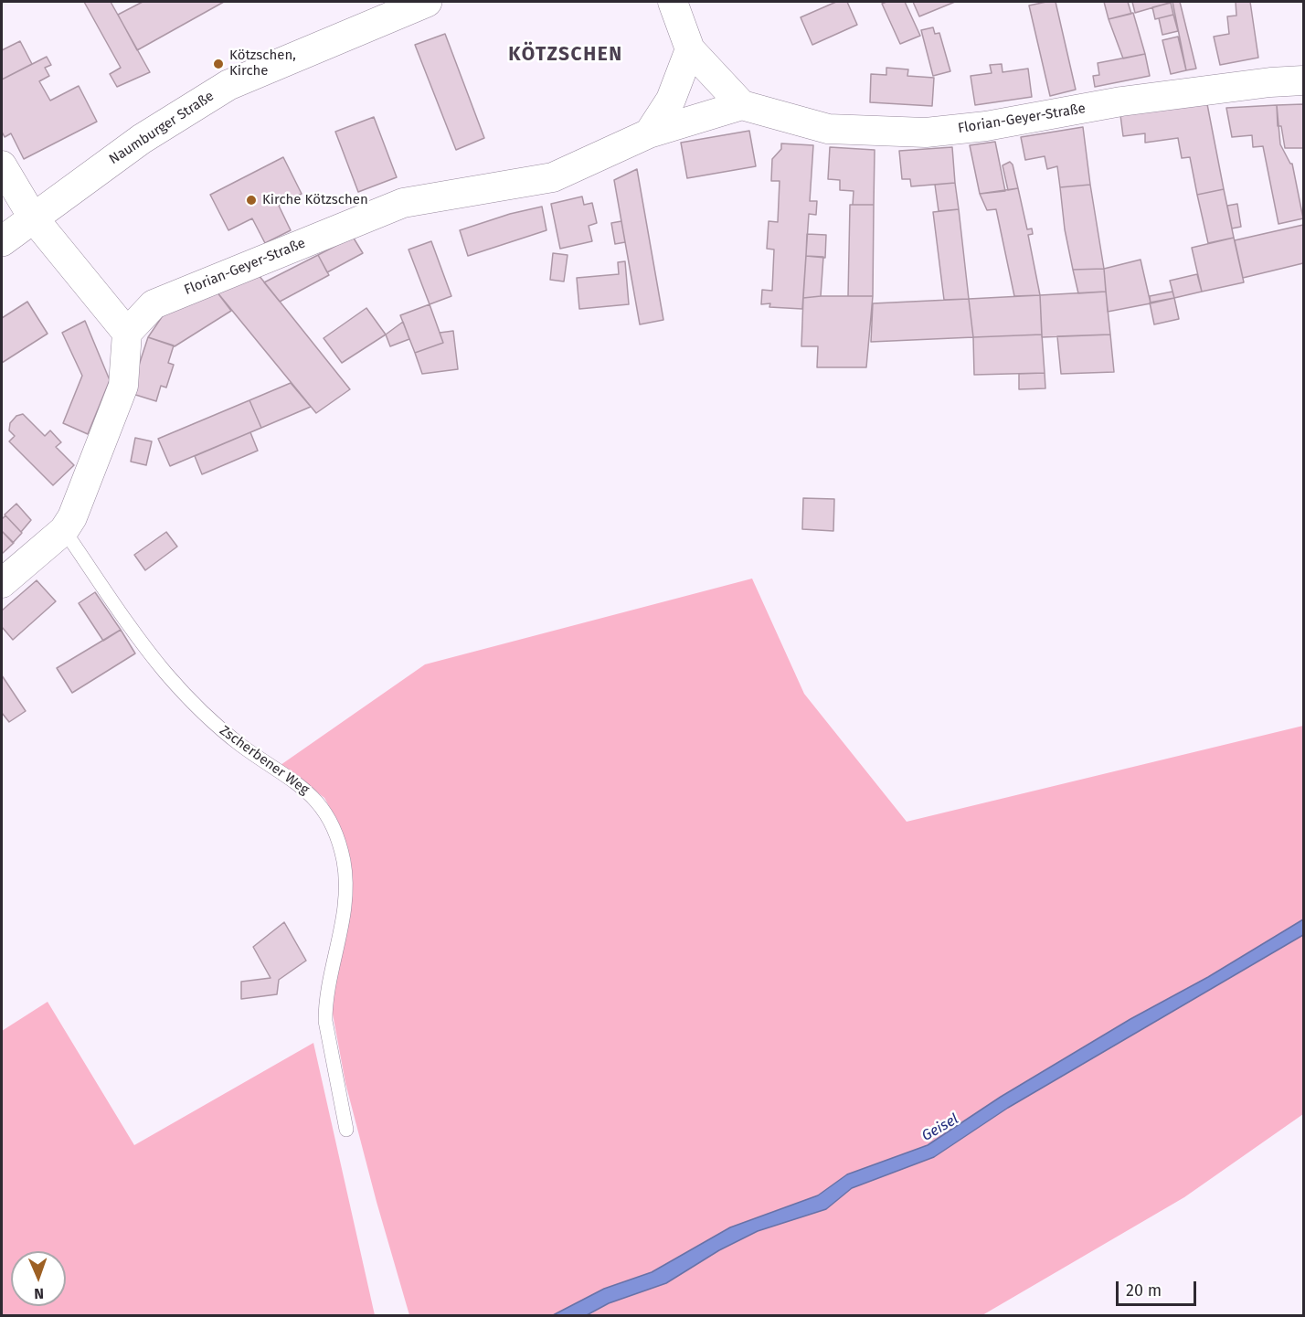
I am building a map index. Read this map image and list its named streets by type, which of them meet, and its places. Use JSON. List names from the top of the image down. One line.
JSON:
{"streets":{"street":["Florian-Geyer-Straße","Naumburger Straße"],"lane":["Zscherbener Weg"]},"districts":["KÖTZSCHEN"],"water":["Geisel"],"places":["Kötzschen, Kirche","Kirche Kötzschen"],"scale_bar":"20 m","north":"bottom"}
